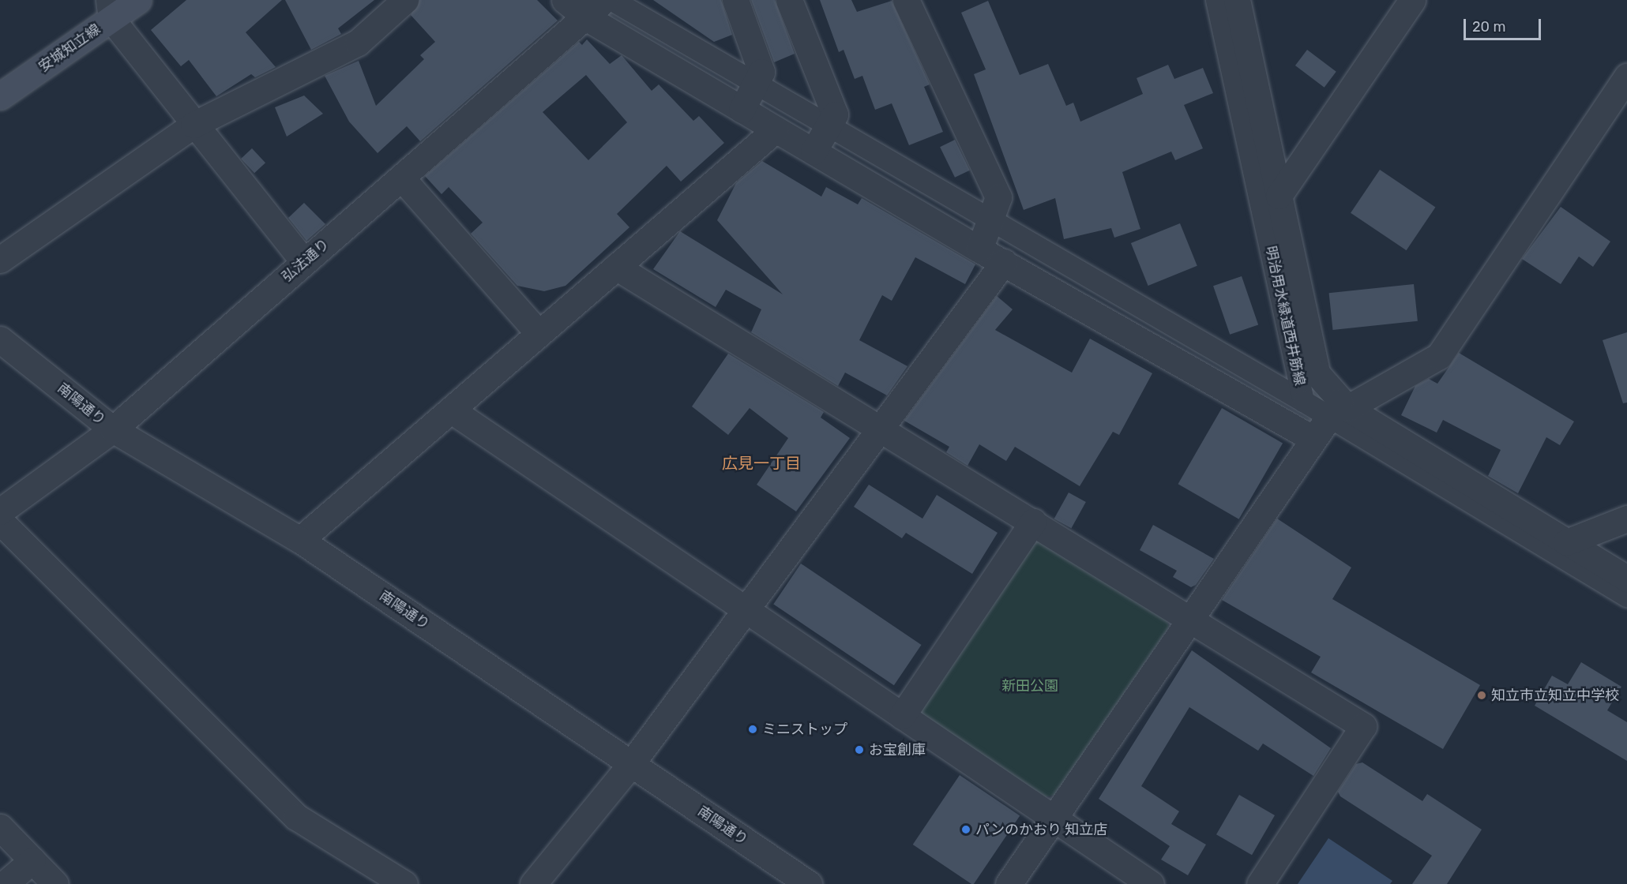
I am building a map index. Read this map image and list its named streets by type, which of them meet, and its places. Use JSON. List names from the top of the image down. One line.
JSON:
{"streets":{"main road":["安城知立線"],"street":["弘法通り","明治用水緑道西井筋線","南陽通り"]},"crossings":[["弘法通り","南陽通り"]],"districts":["広見一丁目"],"parks":["新田公園"],"places":["知立市立知立中学校","ミニストップ","お宝創庫","パンのかおり 知立店"],"scale_bar":"20 m"}
